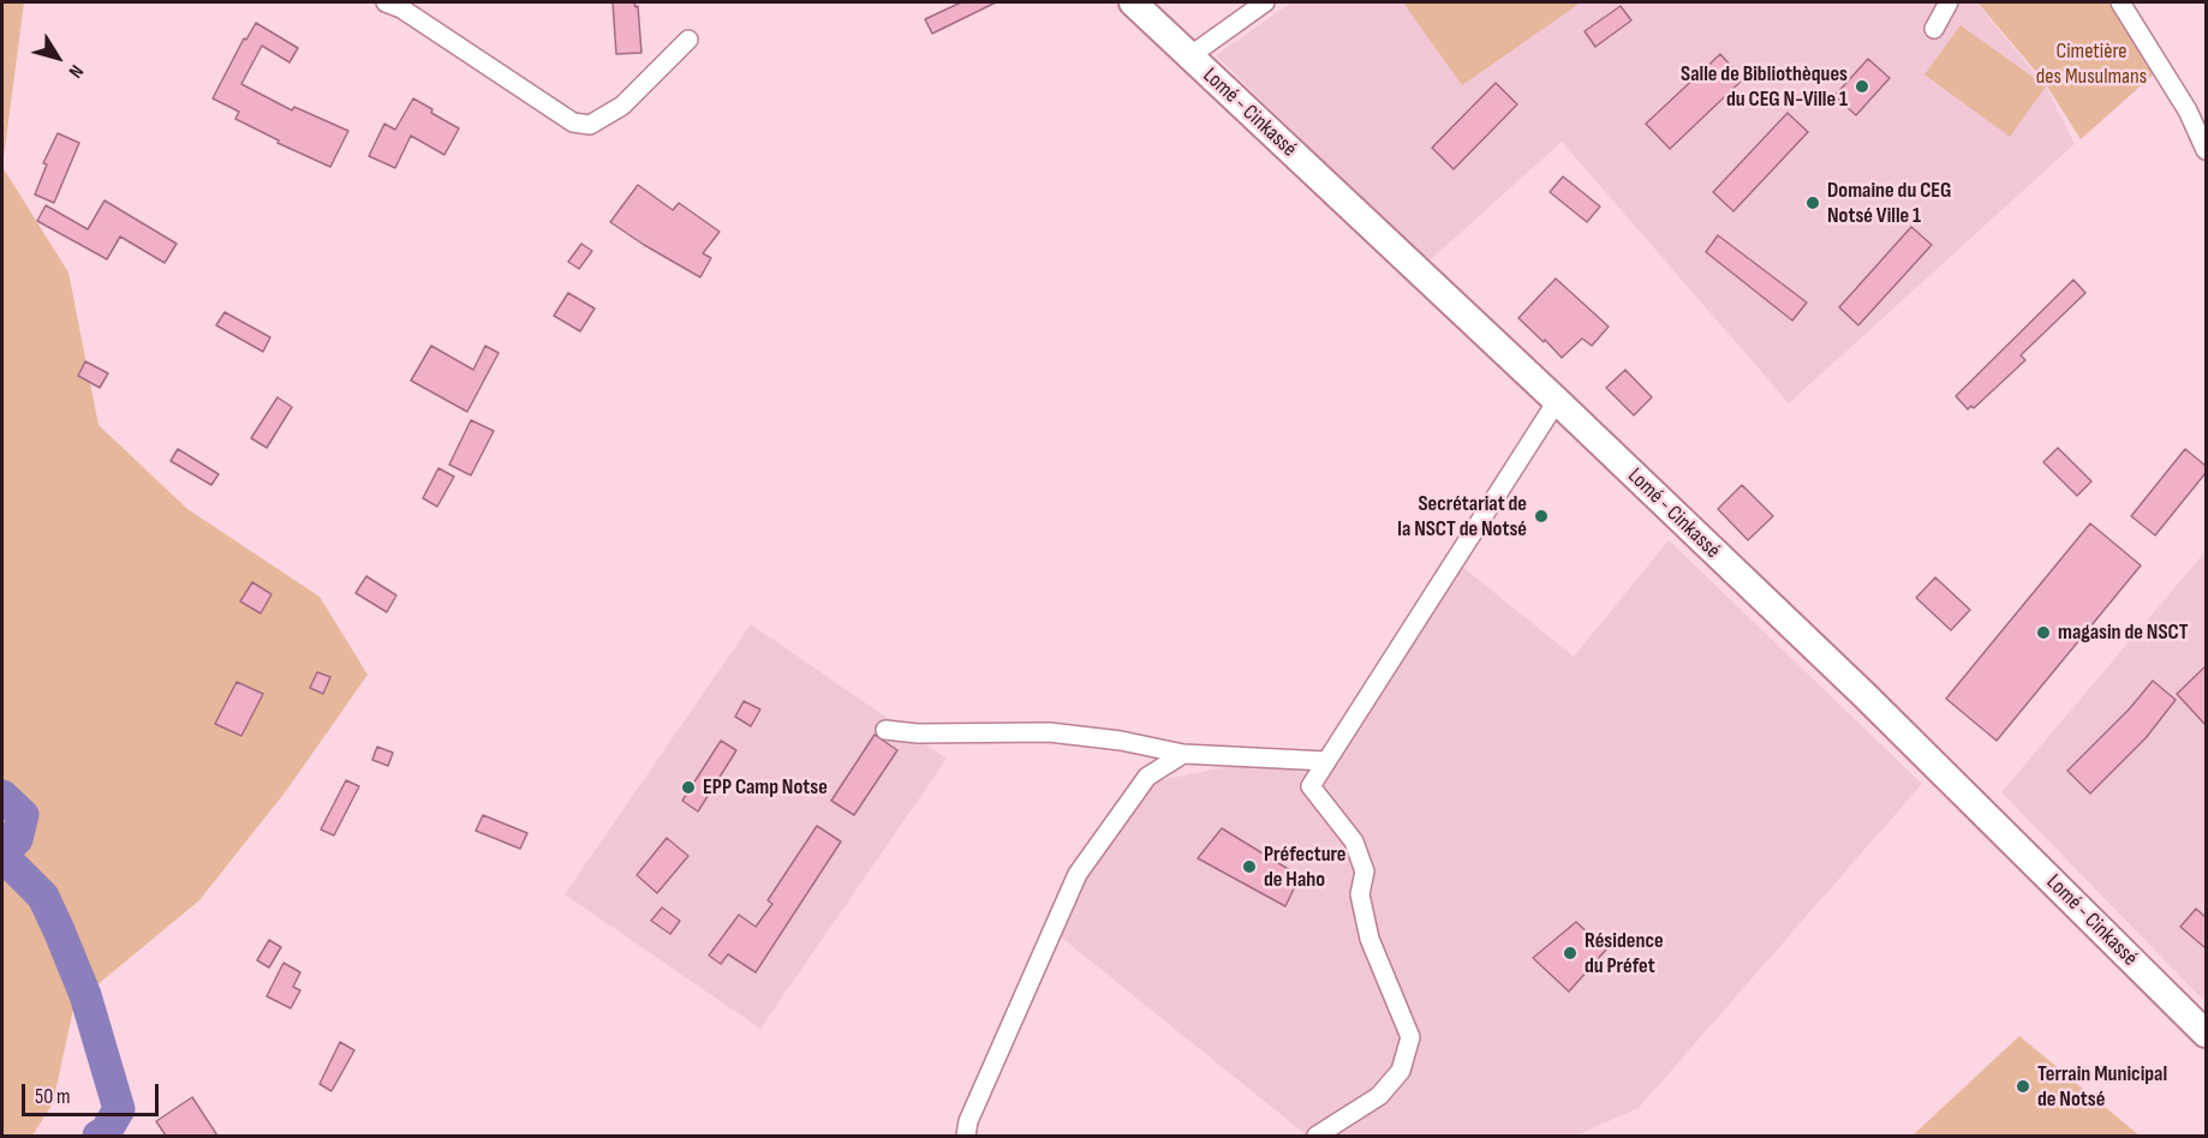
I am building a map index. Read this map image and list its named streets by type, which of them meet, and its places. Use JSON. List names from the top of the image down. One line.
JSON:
{"streets":{"highway":["Lomé - Cinkassé"]},"parks":["Cimetière des Musulmans"],"places":["Salle de Bibliothèques du CEG N-Ville 1","Domaine du CEG Notsé Ville 1","Secrétariat de la NSCT de Notsé","magasin de NSCT","EPP Camp Notse","Préfecture de Haho","Résidence du Préfet","Terrain Municipal de Notsé"],"scale_bar":"50 m","north":"bottom right"}
